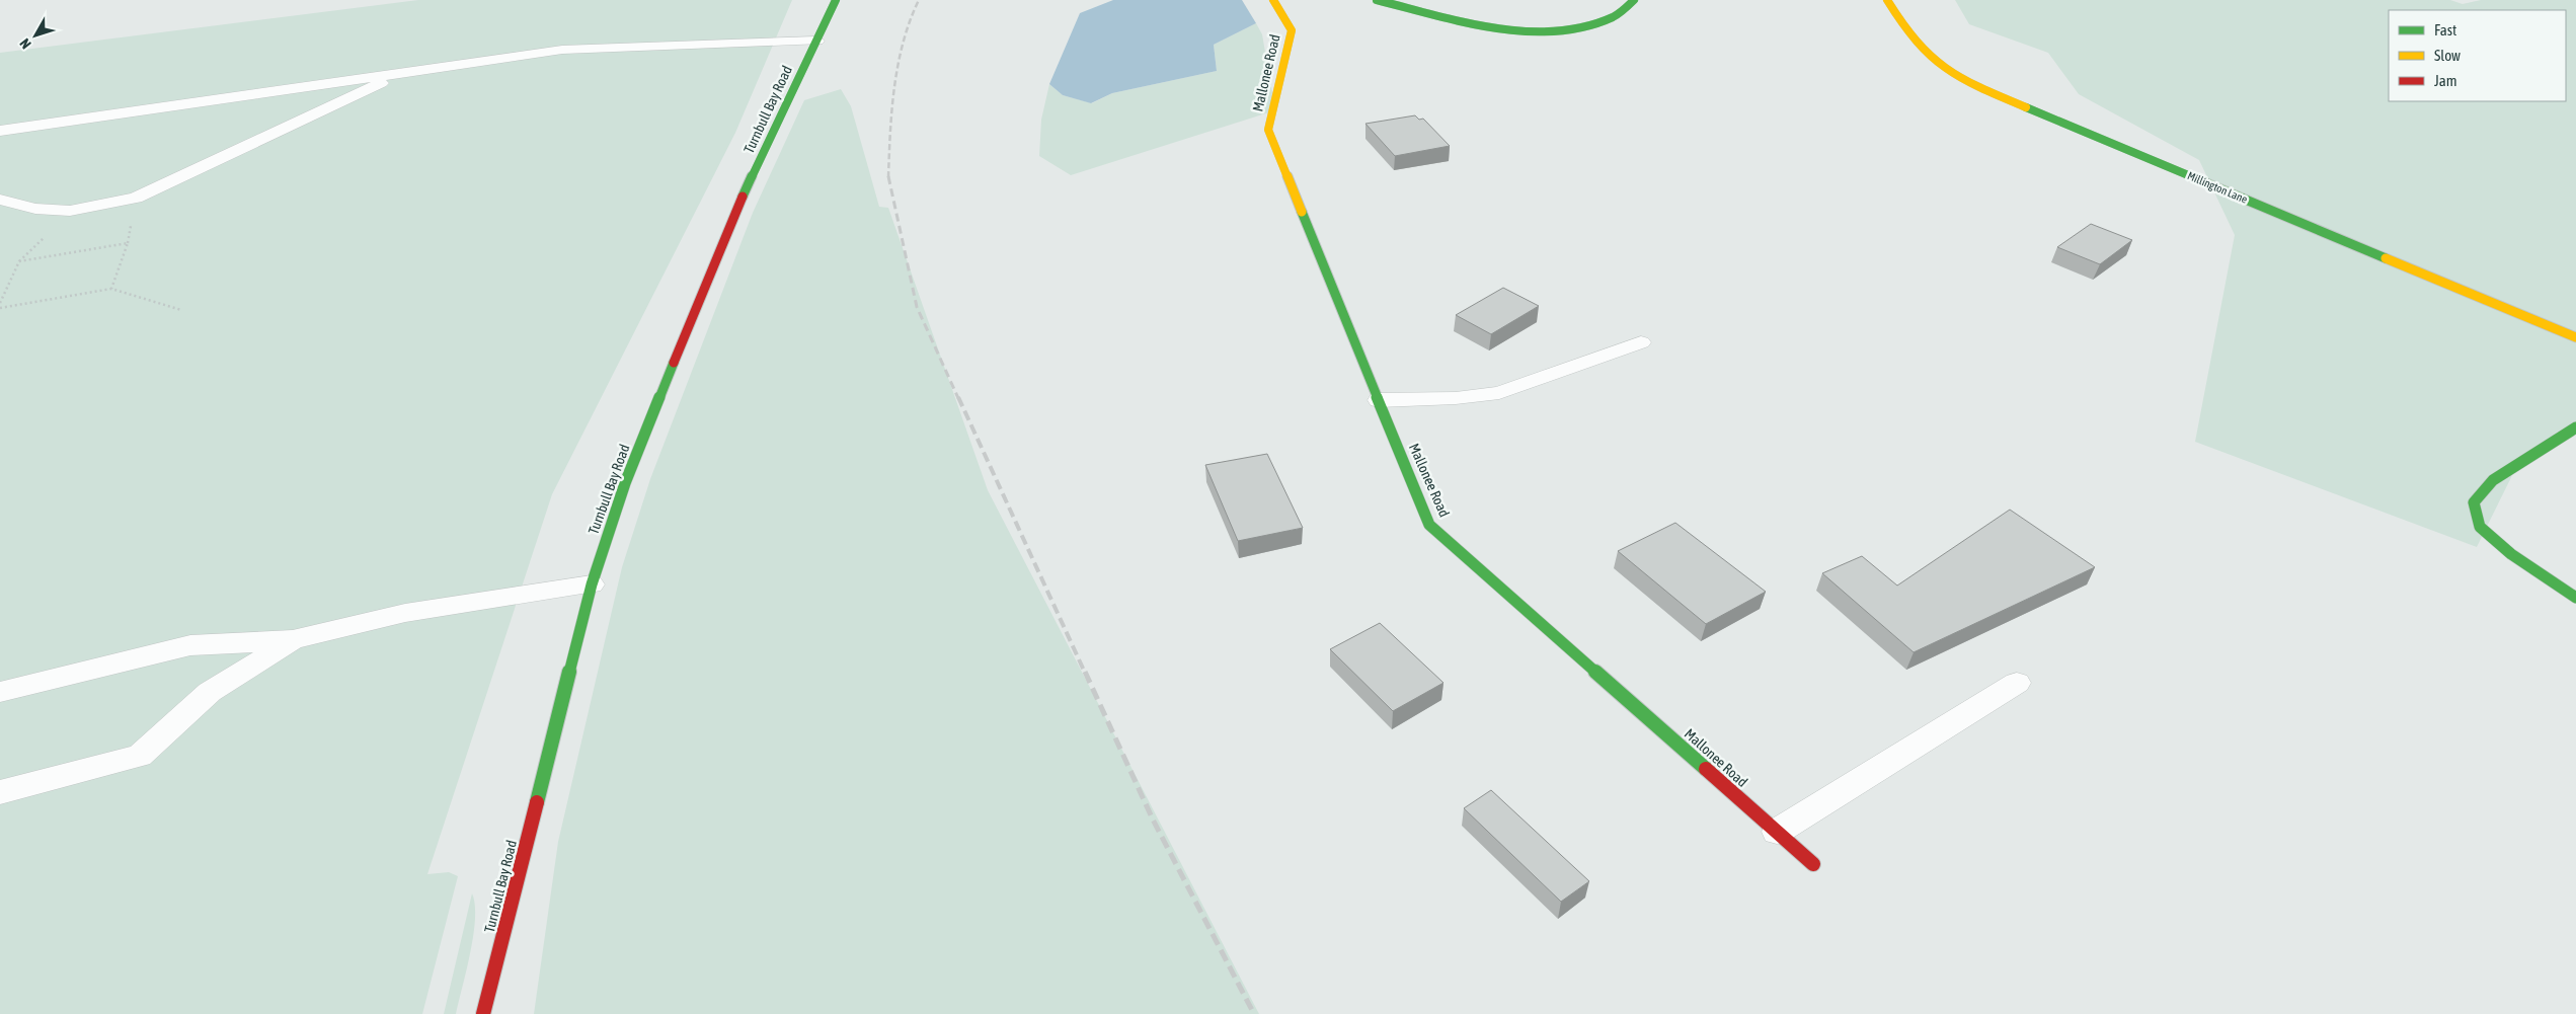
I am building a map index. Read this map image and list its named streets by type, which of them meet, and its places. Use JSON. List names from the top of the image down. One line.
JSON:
{"streets":{"street":["Mallonee Road","Turnbull Bay Road","Millington Lane"]},"legend":["Fast","Slow","Jam"],"north":"bottom left"}
